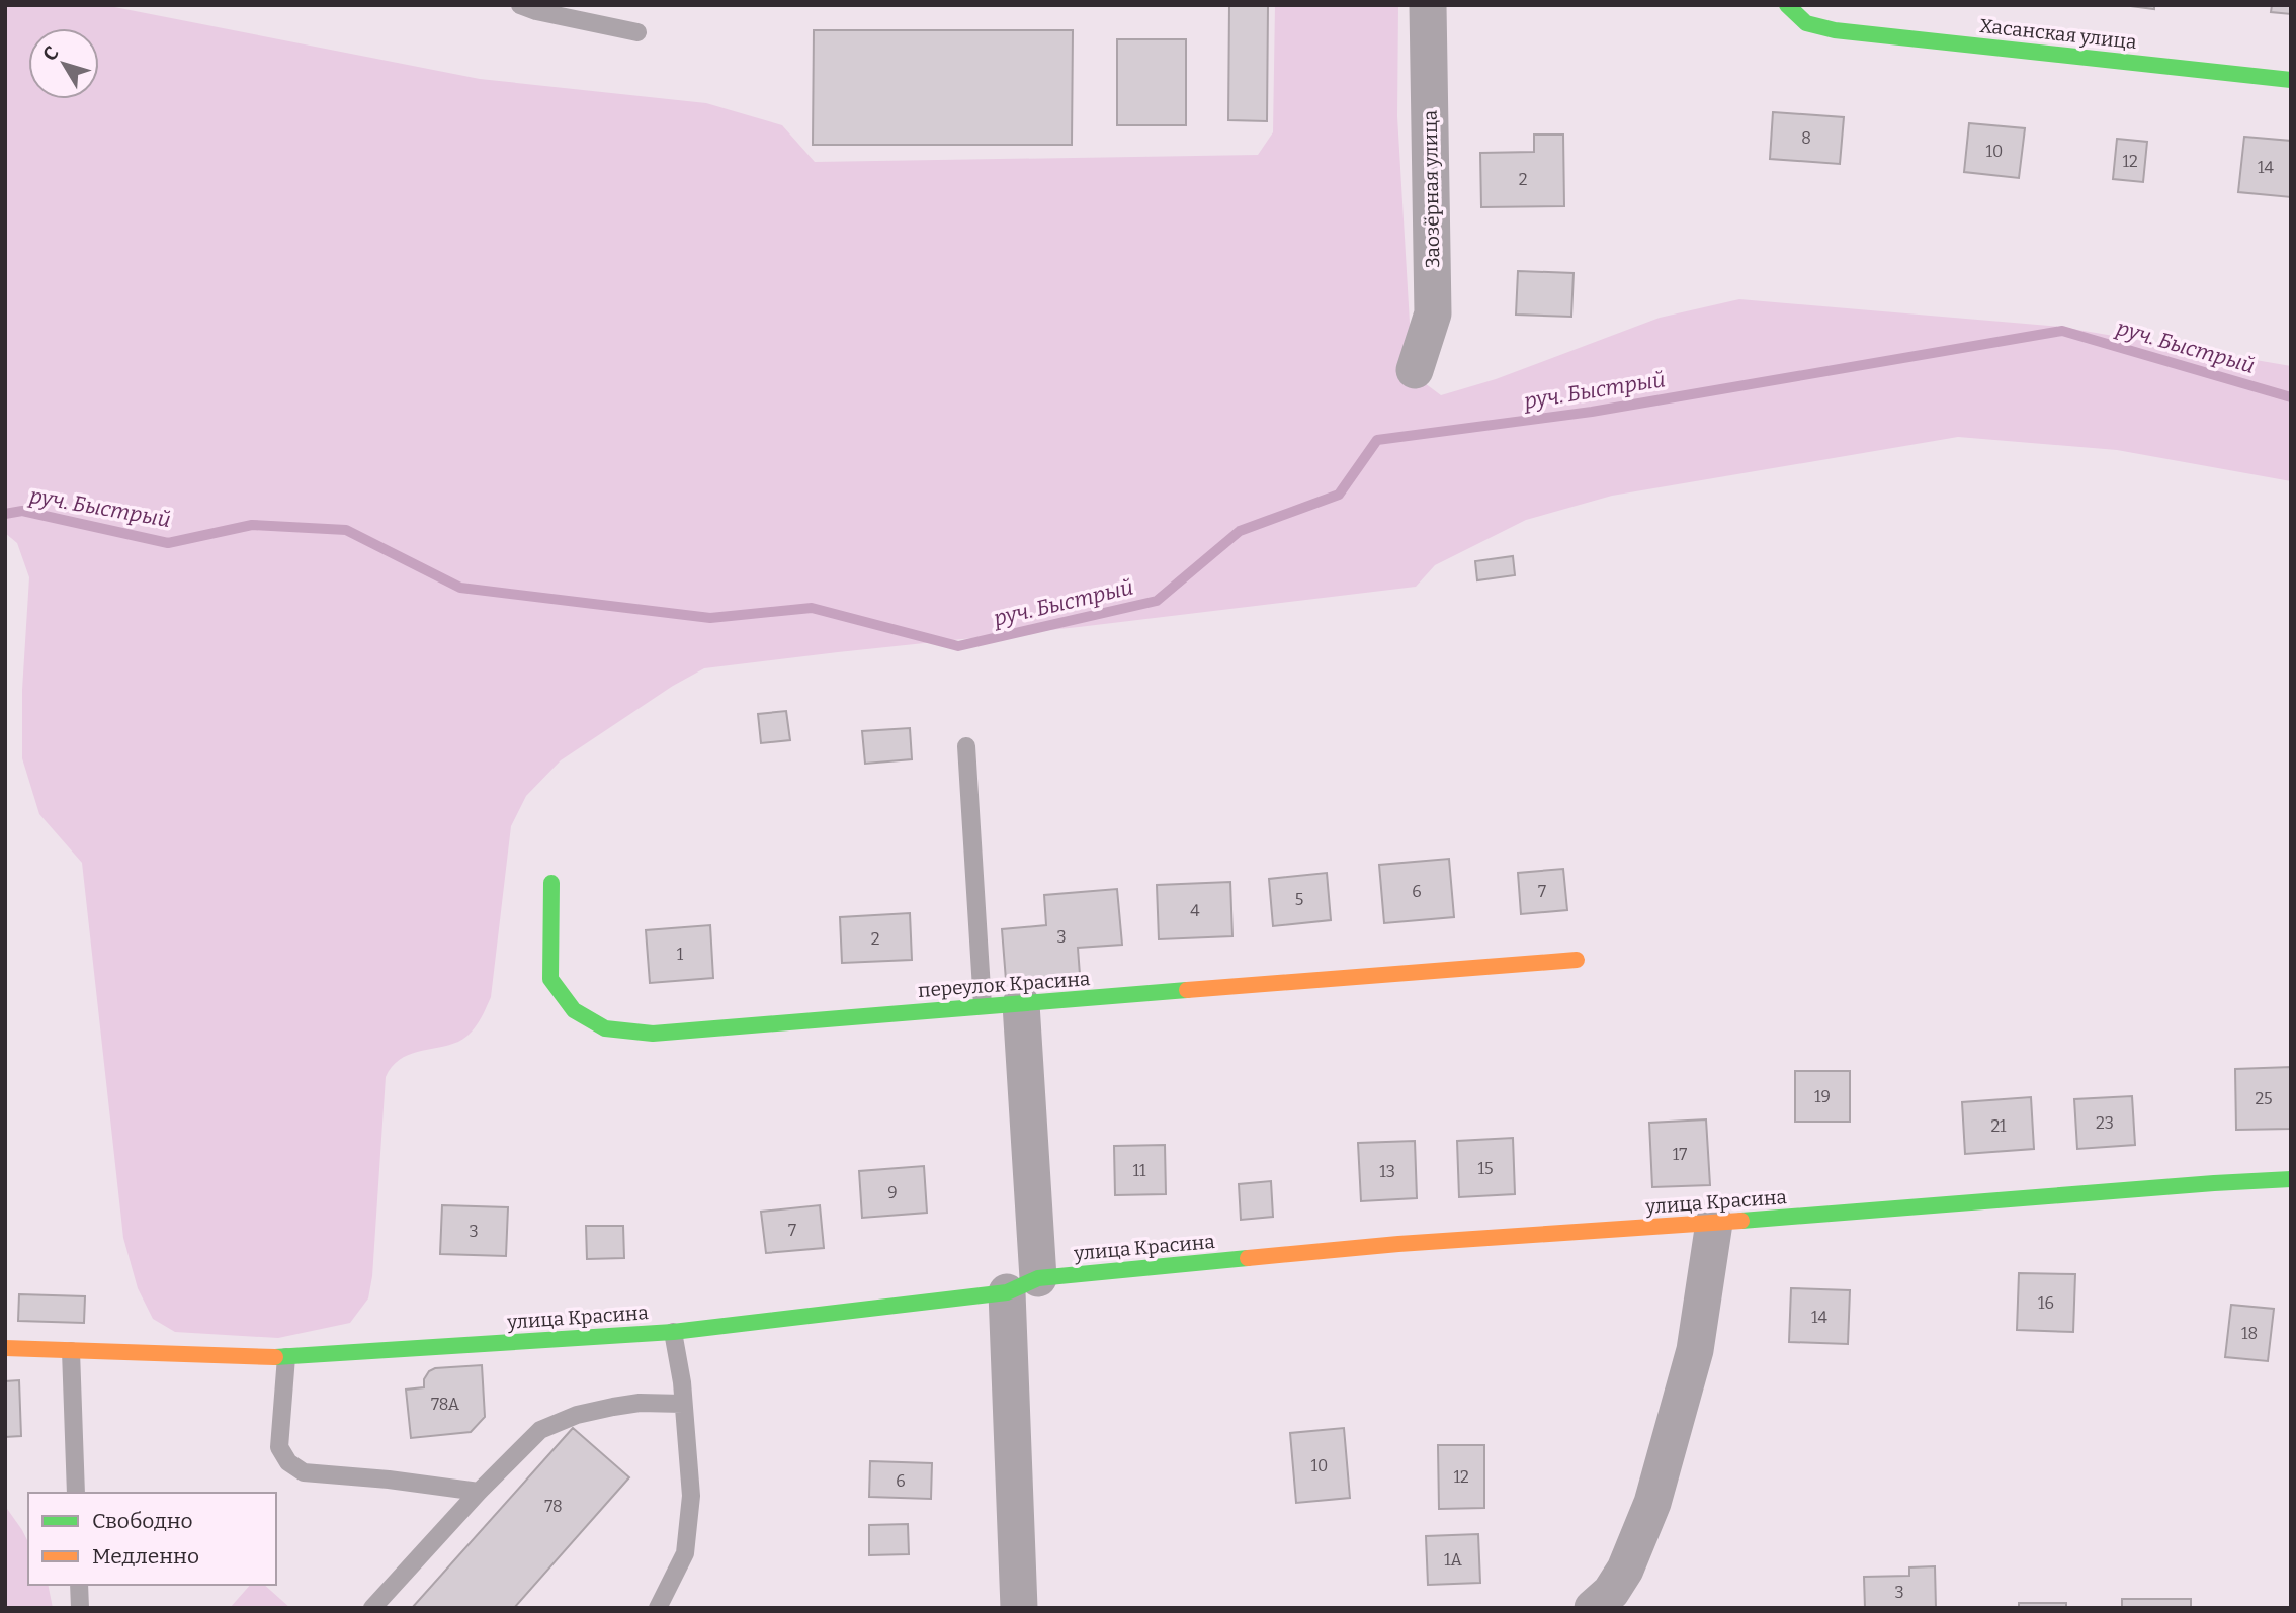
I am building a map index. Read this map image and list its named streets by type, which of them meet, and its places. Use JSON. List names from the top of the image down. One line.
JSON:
{"streets":{"street":["Хасанская улица","Заозёрная улица","переулок Красина","улица Красина"]},"water":["руч. Быстрый"],"house_numbers":["8","10","12","14","2","6","7","5","4","3","2","1","19","25","23","21","17","15","11","13","9","7","3","16","14","18","78А","10","12","6","78","1А","3"],"legend":["Свободно","Медленно"],"north":"top left"}
